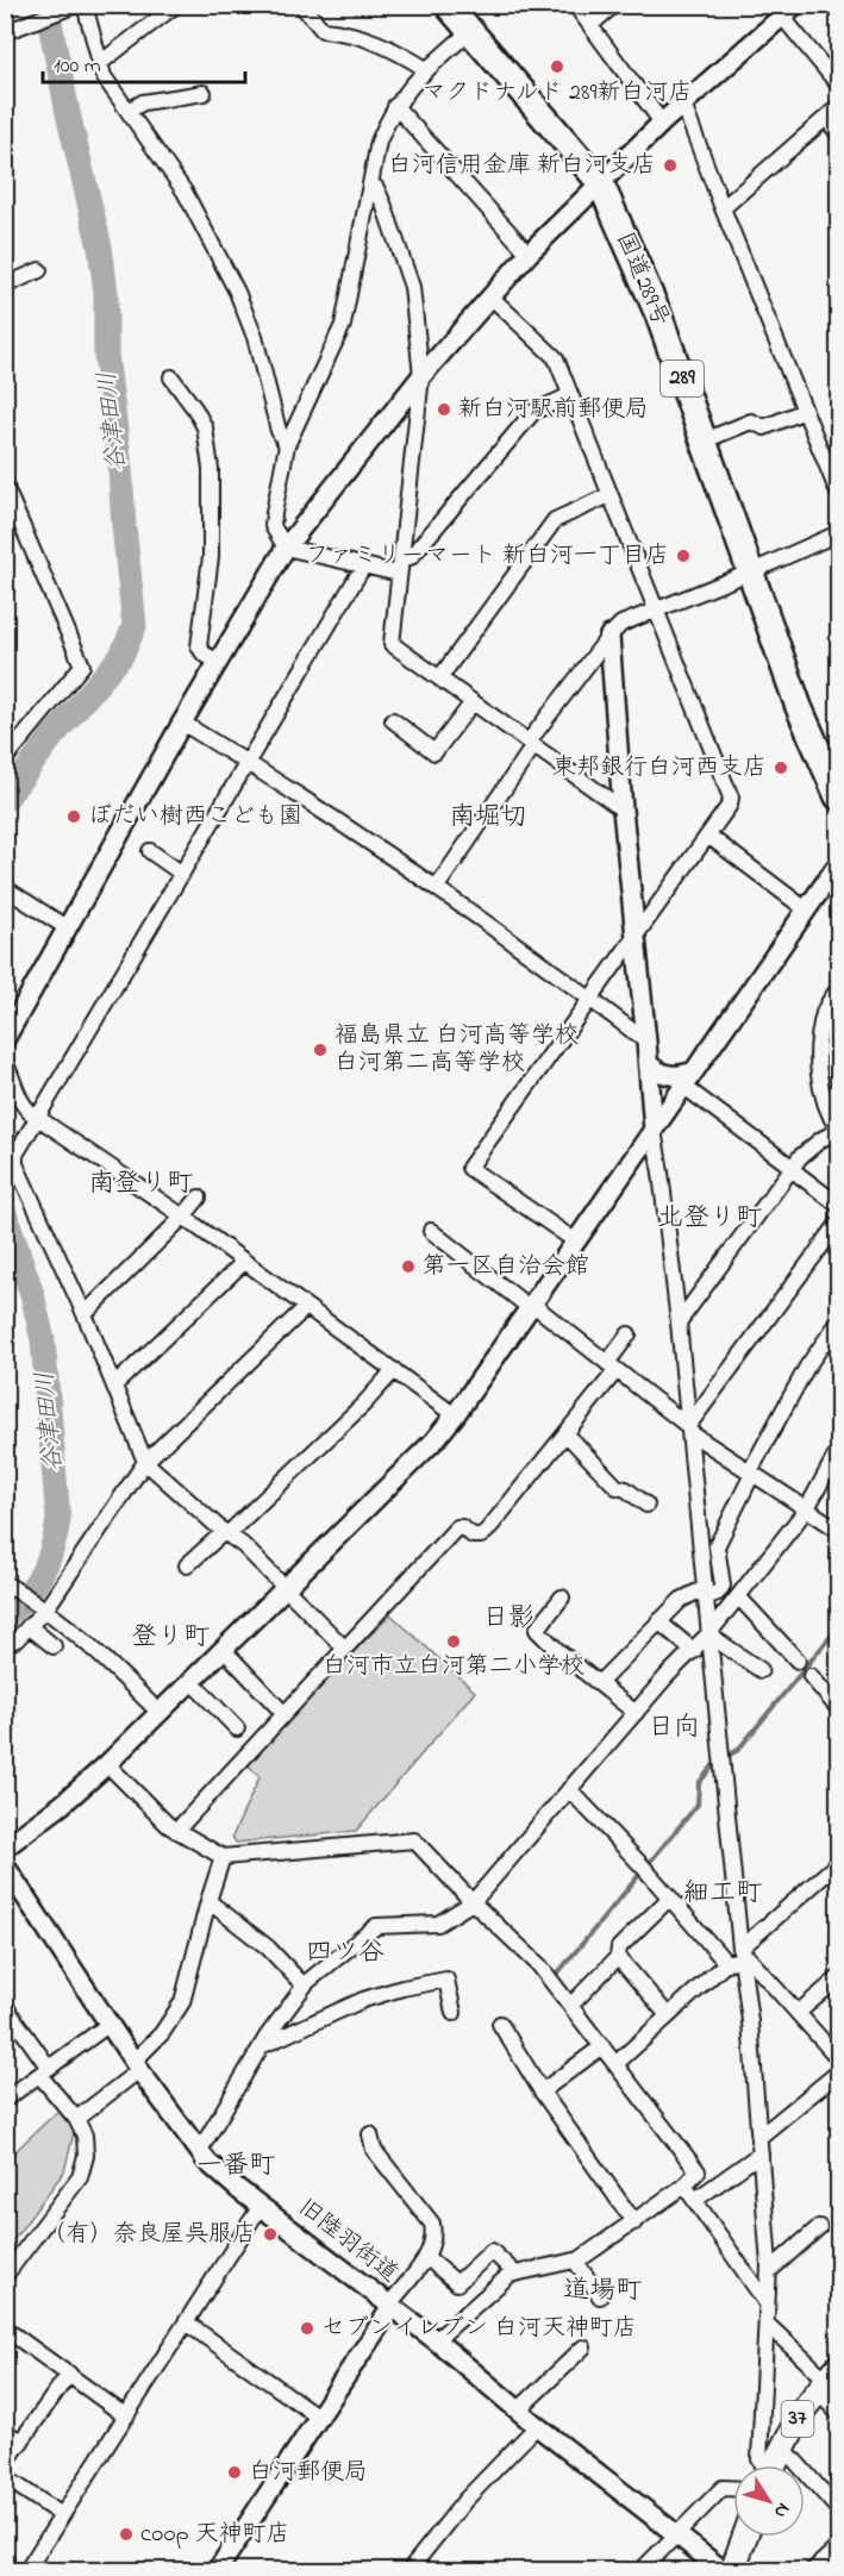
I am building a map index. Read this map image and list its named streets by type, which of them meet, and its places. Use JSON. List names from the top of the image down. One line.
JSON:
{"streets":{"highway":["国道289号","289"],"main road":["37"],"street":["旧陸羽街道"]},"districts":["南堀切","南登り町","北登り町","日影","登り町","日向","細工町","四ツ谷","一番町","道場町"],"water":["谷津田川"],"places":["マクドナルド 289新白河店","白河信用金庫 新白河支店","新白河駅前郵便局","ファミリーマート 新白河一丁目店","東邦銀行白河西支店","ぼだい樹西こども園","福島県立 白河高等学校 白河第二高等学校","第一区自治会館","白河市立白河第二小学校","（有）奈良屋呉服店","セブンイレブン 白河天神町店","白河郵便局","coop 天神町店"],"scale_bar":"100 m","north":"bottom right"}
